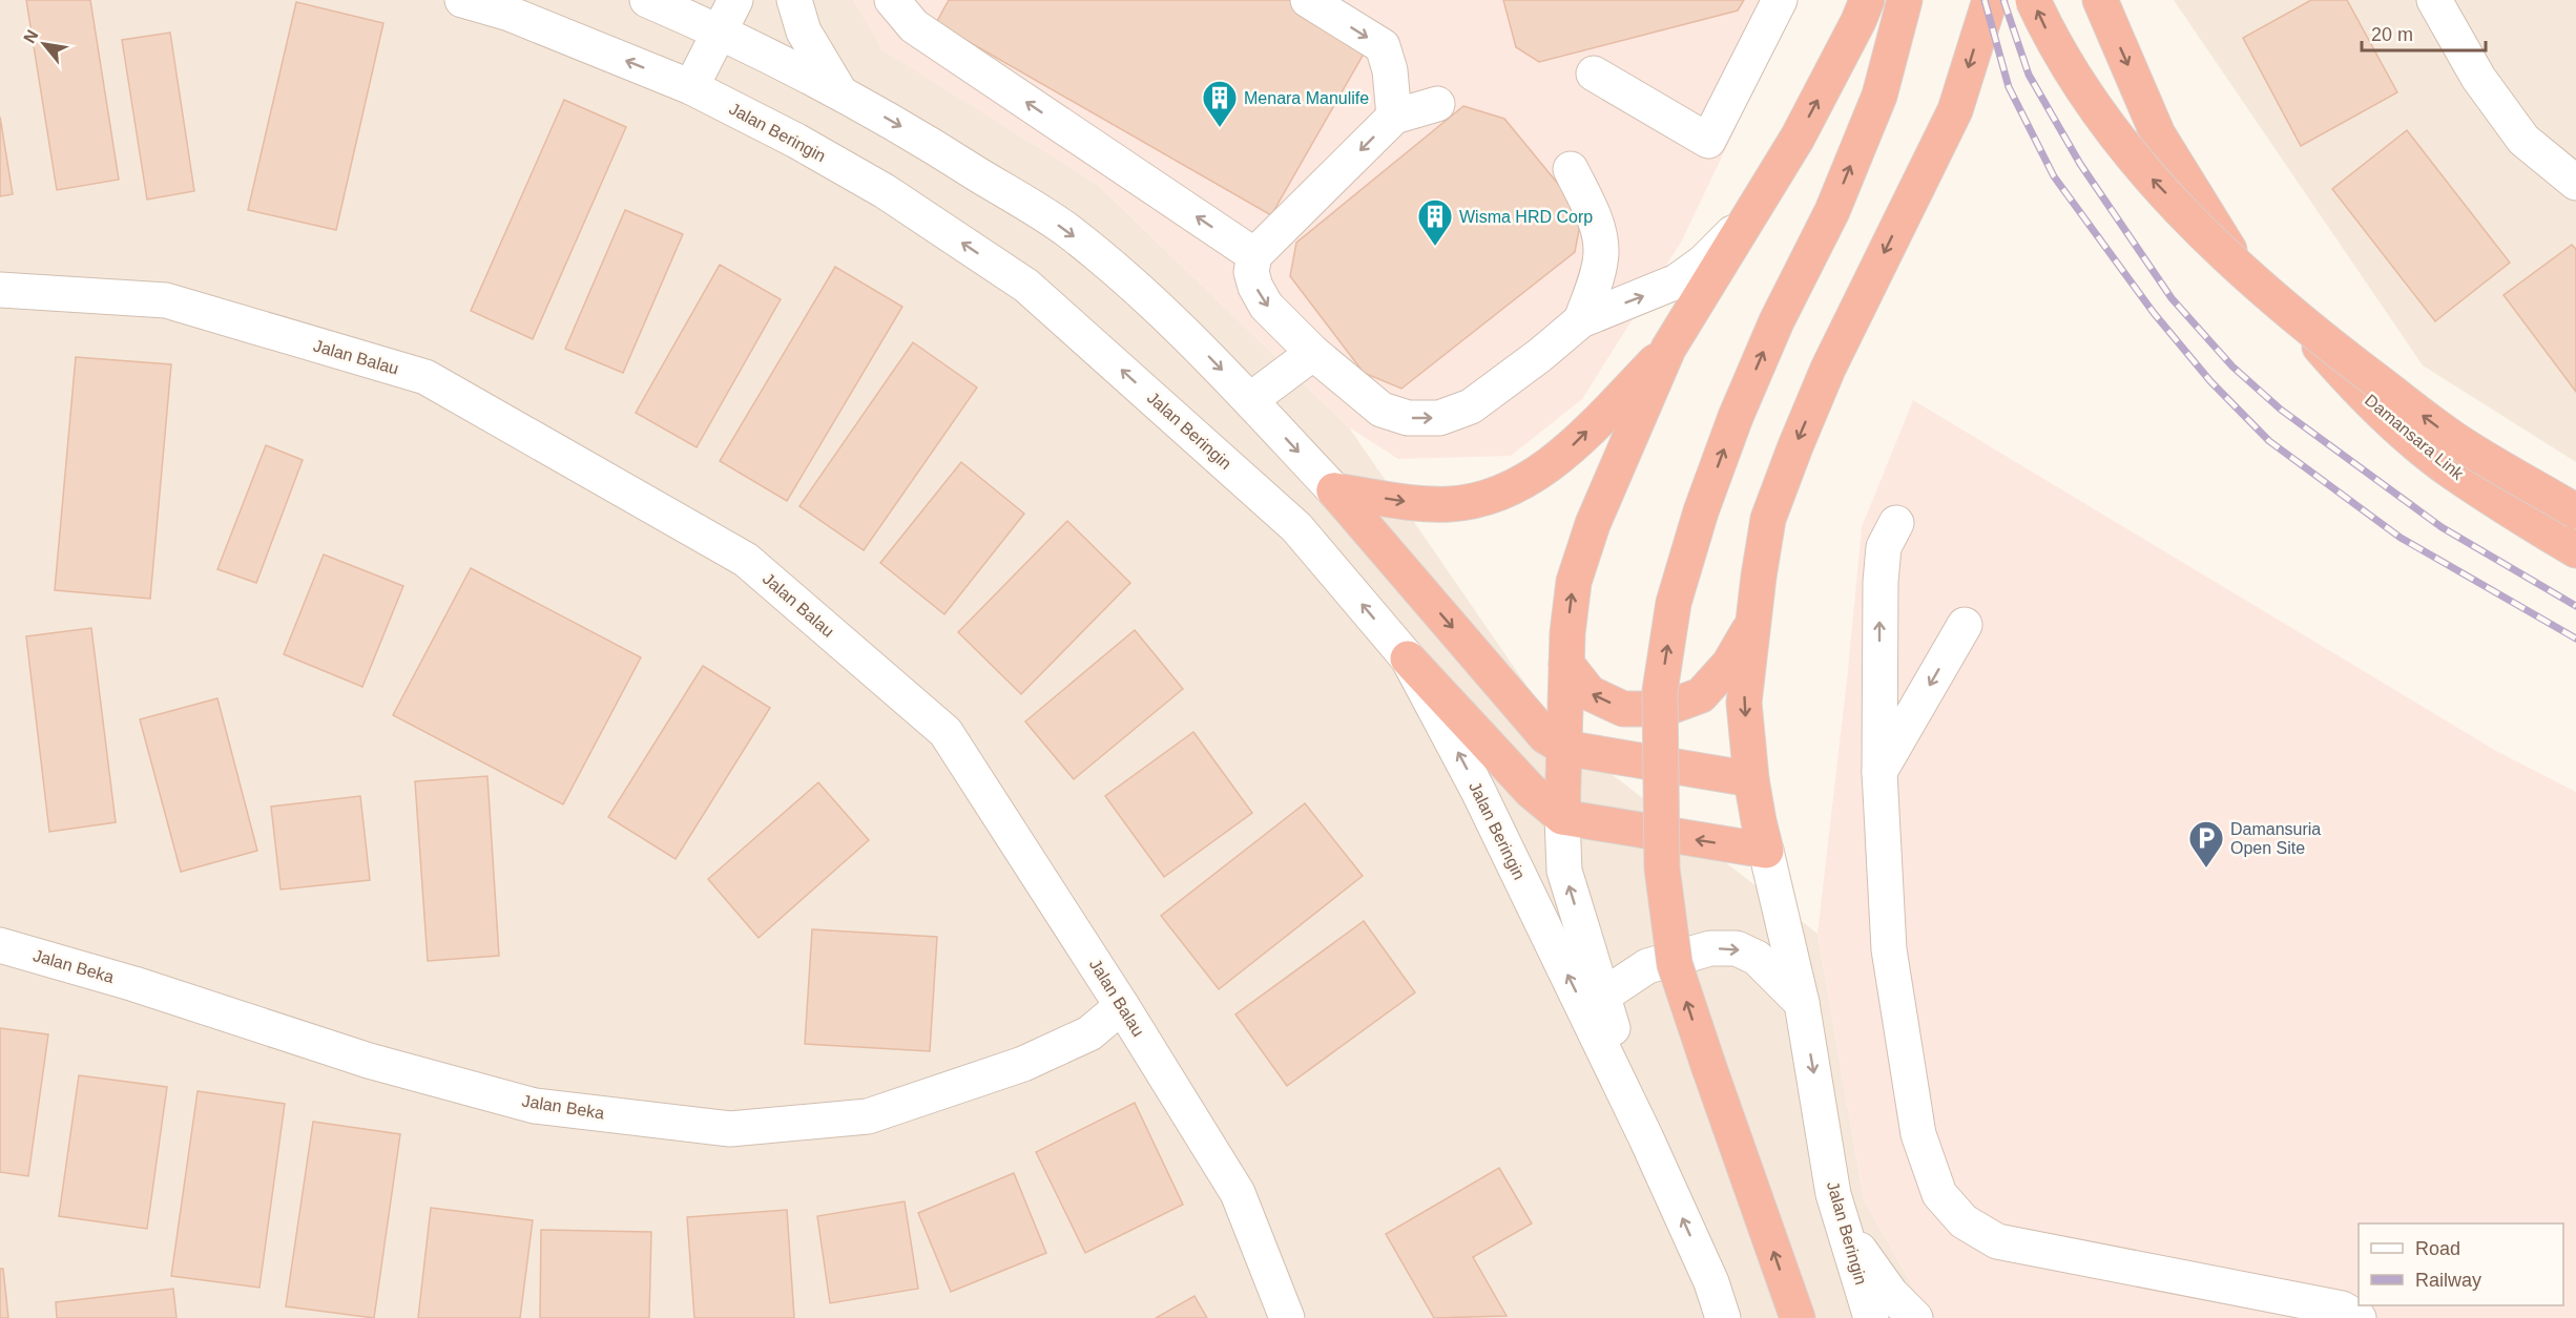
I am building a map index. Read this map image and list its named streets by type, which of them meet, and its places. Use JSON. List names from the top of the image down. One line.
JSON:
{"streets":{"highway":["Damansara Link"],"street":["Jalan Beringin","Jalan Balau","Jalan Beka"]},"crossings":[["Jalan Balau","Jalan Beka"]],"places":{"building":["Menara Manulife","Wisma HRD Corp"],"parking":["Damansuria Open Site"]},"legend":["Road","Railway"],"scale_bar":"20 m","north":"top left"}
